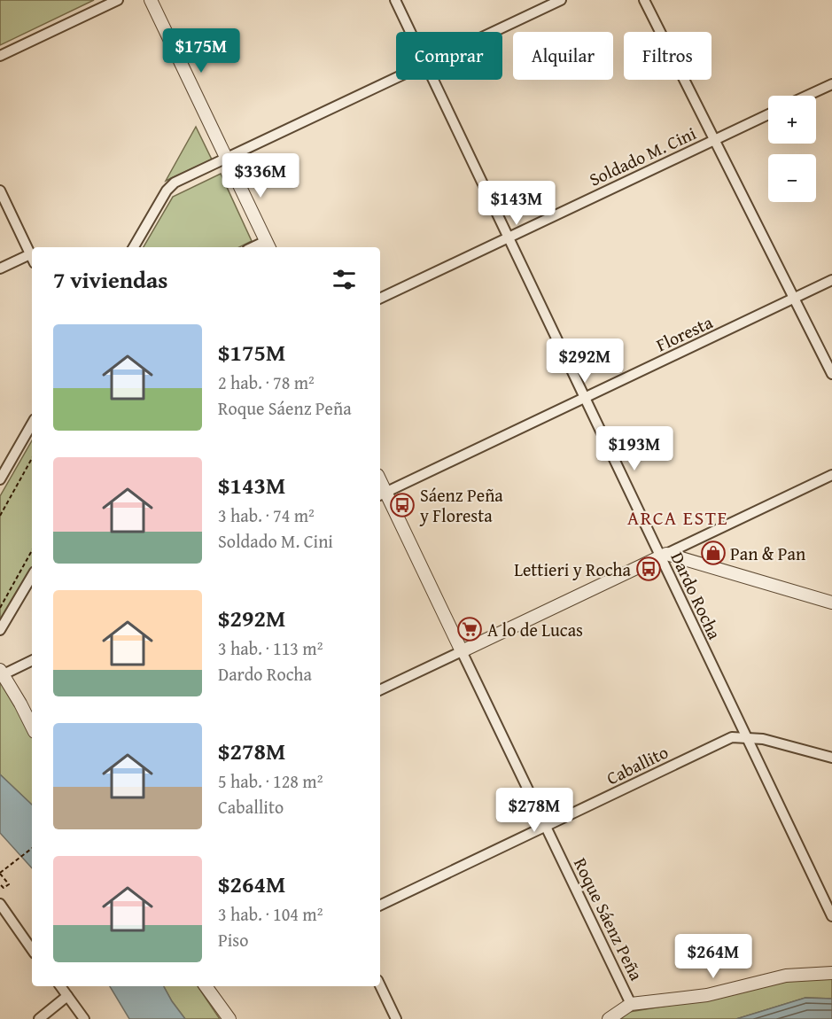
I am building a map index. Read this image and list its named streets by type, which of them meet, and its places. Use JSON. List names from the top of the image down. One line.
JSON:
{"streets":{"street":["Soldado M. Cini","Floresta","Dardo Rocha","Caballito","Roque Sáenz Peña"]},"crossings":[["Soldado M. Cini","Dardo Rocha"],["Floresta","Dardo Rocha"],["Floresta","Roque Sáenz Peña"],["Dardo Rocha","Caballito"],["Caballito","Roque Sáenz Peña"]],"districts":["ARCA ESTE"],"places":{"bus stop":["Sáenz Peña y Floresta","Lettieri y Rocha"],"shop":["Pan & Pan"],"supermarket":["A lo de Lucas"]},"page":{"price":["$175M","$336M","$143M","$292M","$193M","$278M","$264M"],"chip":["Comprar","Alquilar","Filtros"],"map_buttons":["+","−"],"heading":"7 viviendas","list":[{"name":"$175M","note":"2 hab. · 78 m² · Roque Sáenz Peña"},{"name":"$143M","note":"3 hab. · 74 m² · Soldado M. Cini"},{"name":"$292M","note":"3 hab. · 113 m² · Dardo Rocha"},{"name":"$278M","note":"5 hab. · 128 m² · Caballito"},{"name":"$264M","note":"3 hab. · 104 m² · Piso"}]}}
